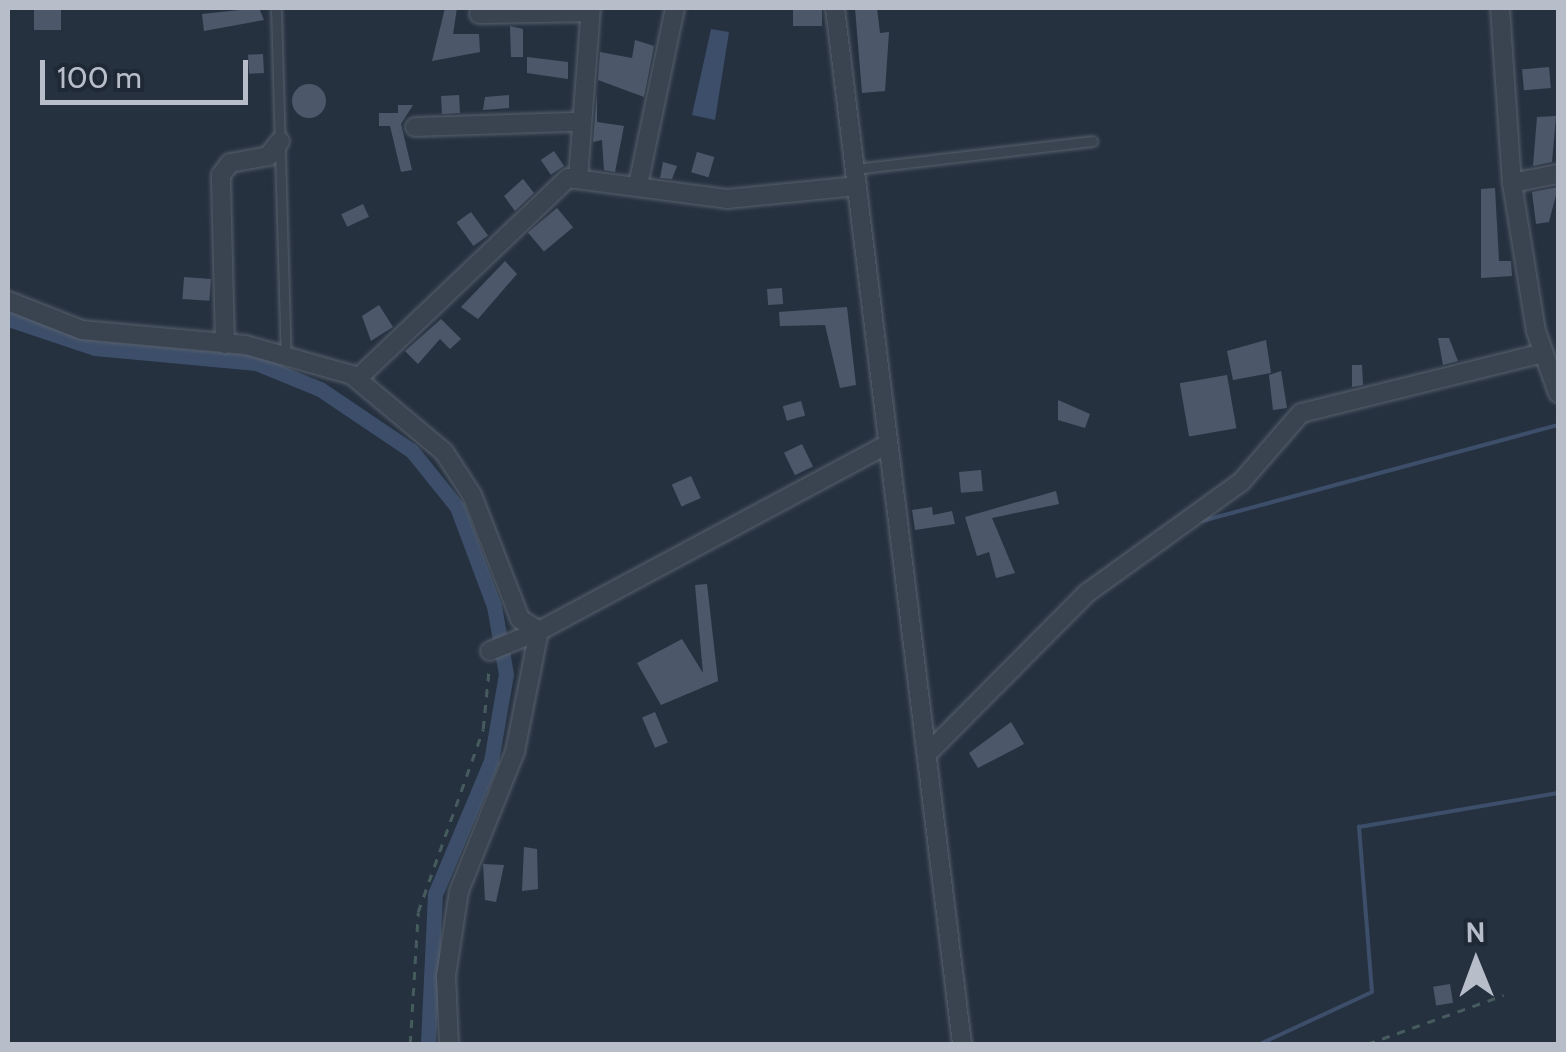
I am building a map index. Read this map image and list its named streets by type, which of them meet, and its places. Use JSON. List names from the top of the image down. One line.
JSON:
{"scale_bar":"100 m","north":"top"}
